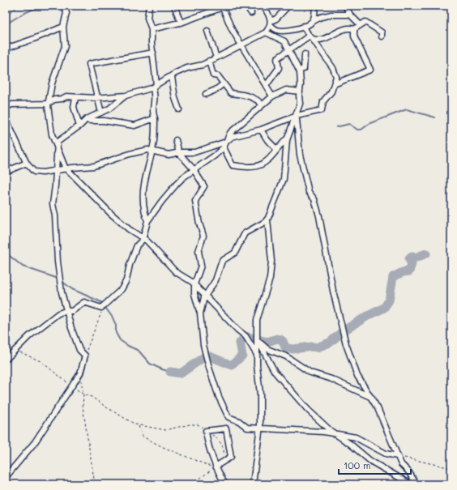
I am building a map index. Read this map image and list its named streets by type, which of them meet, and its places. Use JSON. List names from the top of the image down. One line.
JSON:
{"scale_bar":"100 m"}
